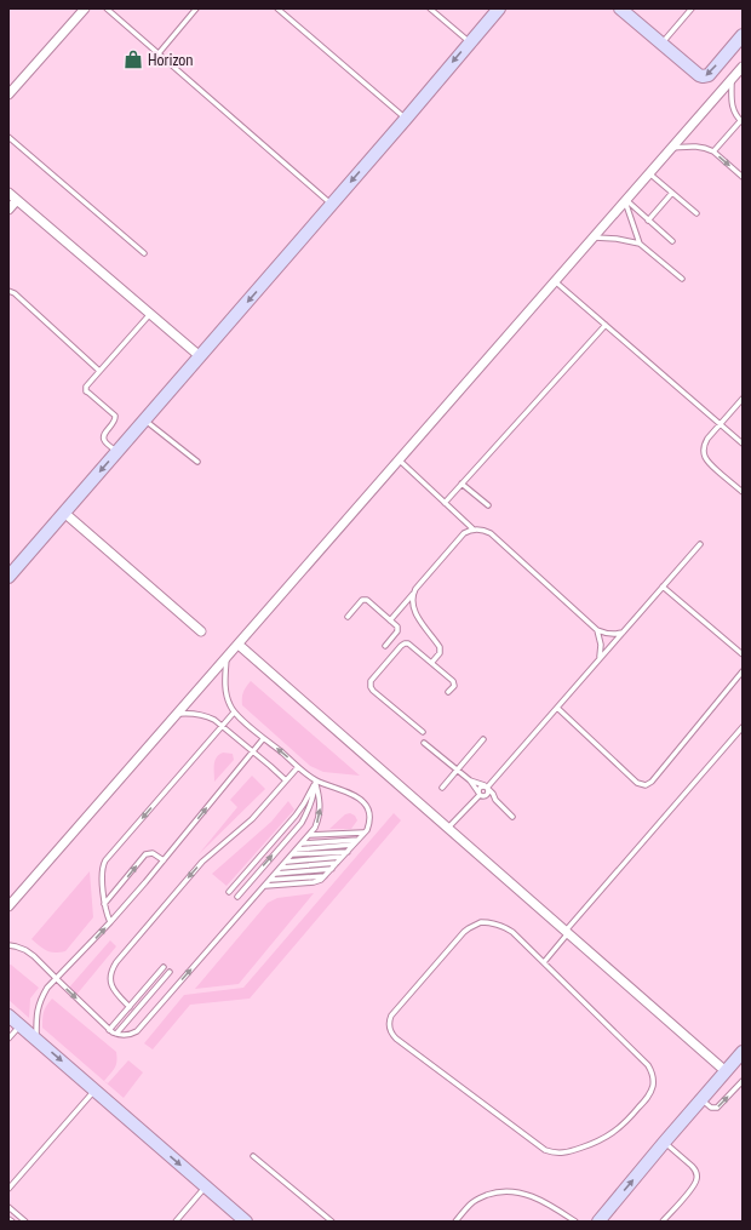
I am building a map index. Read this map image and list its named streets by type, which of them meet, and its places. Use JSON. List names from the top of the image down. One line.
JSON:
{"places":{"shop":["Horizon"]}}
